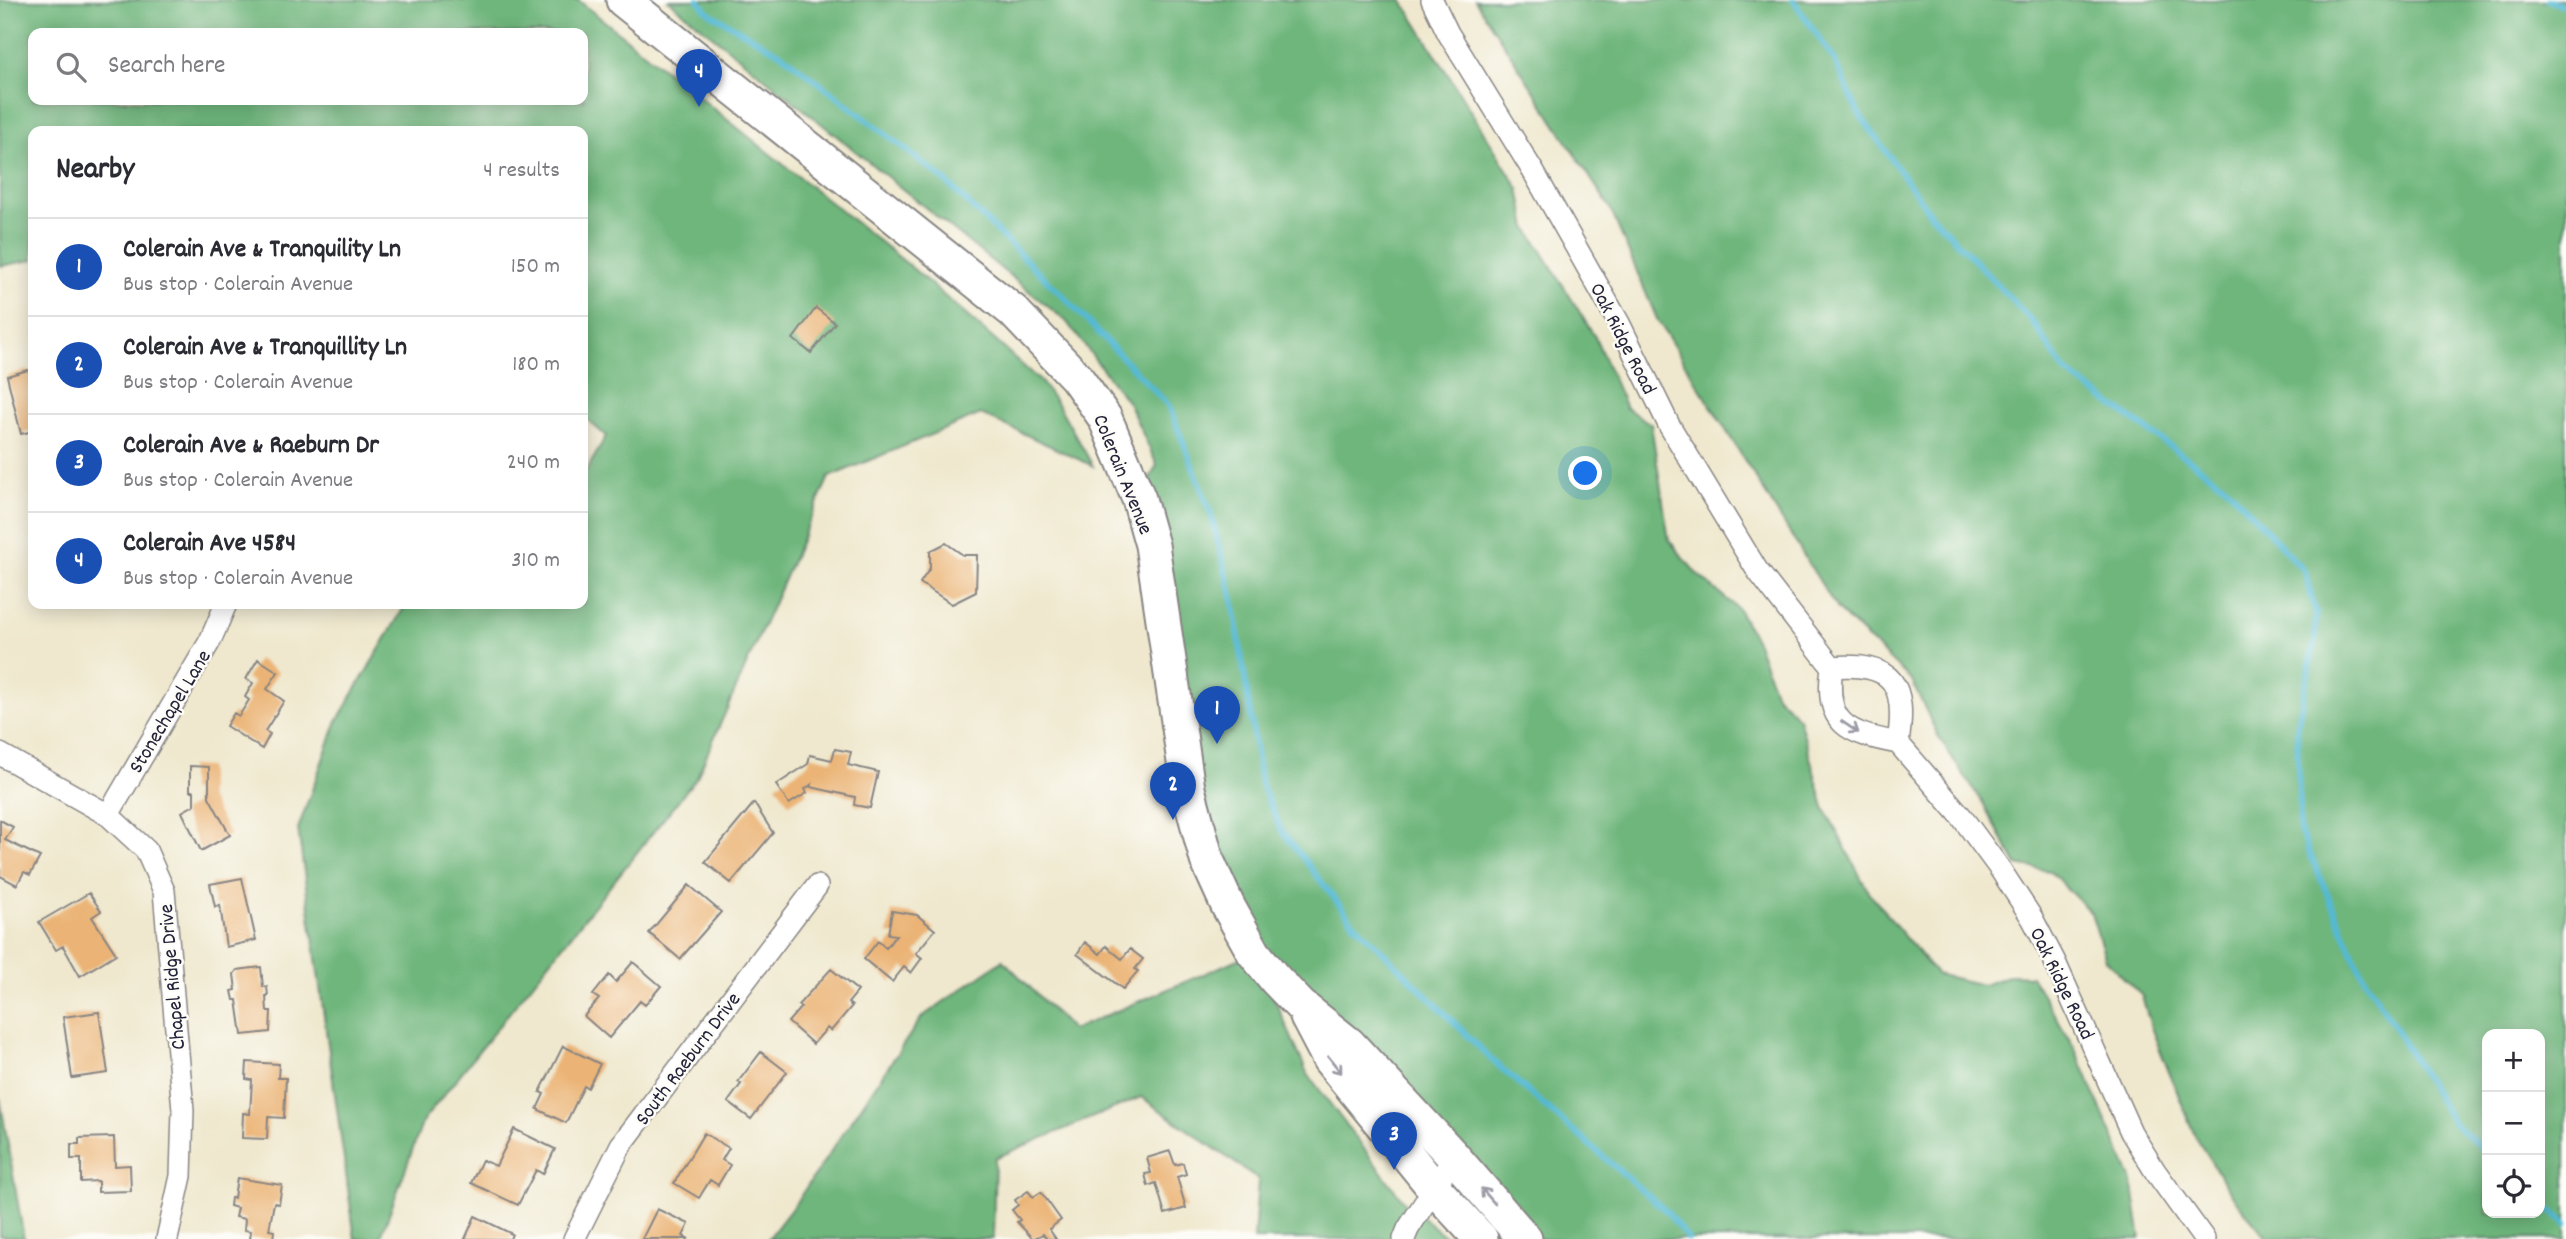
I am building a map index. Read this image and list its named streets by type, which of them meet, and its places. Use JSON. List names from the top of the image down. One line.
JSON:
{"streets":{"main road":["Colerain Avenue"],"street":["Oak Ridge Road","Stonechapel Lane","Chapel Ridge Drive","South Raeburn Drive"]},"crossings":[["Stonechapel Lane","Chapel Ridge Drive"]],"page":{"search":"Search here","pins":["4","1","2","3"],"heading":["Nearby","4 results"],"list":[{"mark":"1","name":"Colerain Ave & Tranquility Ln","note":"Bus stop · Colerain Avenue","value":"150 m"},{"mark":"2","name":"Colerain Ave & Tranquillity Ln","note":"Bus stop · Colerain Avenue","value":"180 m"},{"mark":"3","name":"Colerain Ave & Raeburn Dr","note":"Bus stop · Colerain Avenue","value":"240 m"},{"mark":"4","name":"Colerain Ave 4584","note":"Bus stop · Colerain Avenue","value":"310 m"}],"map_buttons":["+","−"]}}
